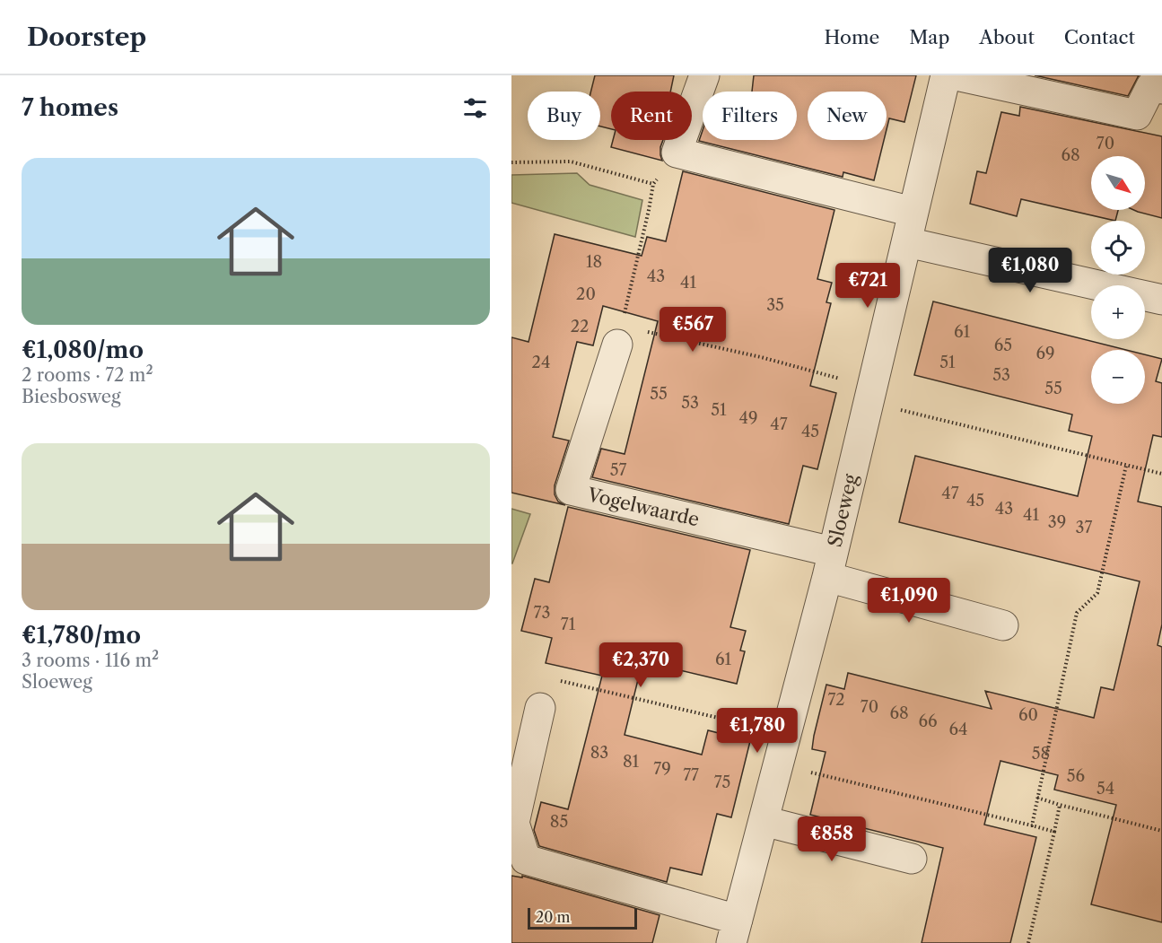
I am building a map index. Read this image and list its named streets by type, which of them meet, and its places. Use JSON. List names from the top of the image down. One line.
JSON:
{"streets":{"street":["Vogelwaarde","Sloeweg"]},"crossings":[["Vogelwaarde","Sloeweg"]],"house_numbers":["70","68","18","43","41","20","35","22","61","65","69","24","51","53","55","55","53","51","49","47","45","57","47","45","43","41","39","37","73","71","61","72","70","68","60","66","64","83","58","81","79","77","56","75","54","85"],"scale_bar":"20 m","north":"bottom right","page":{"header":"Doorstep","nav":["Home","Map","About","Contact"],"heading":"7 homes","chip":["Buy","Rent","Filters","New"],"list":[{"name":"€1,080/mo","note":"2 rooms · 72 m² · Biesbosweg"},{"name":"€1,780/mo","note":"3 rooms · 116 m² · Sloeweg"}],"map_buttons":["+","−"],"price":["€1,080","€721","€567","€1,090","€2,370","€1,780","€858"],"scale":"20 m"}}
